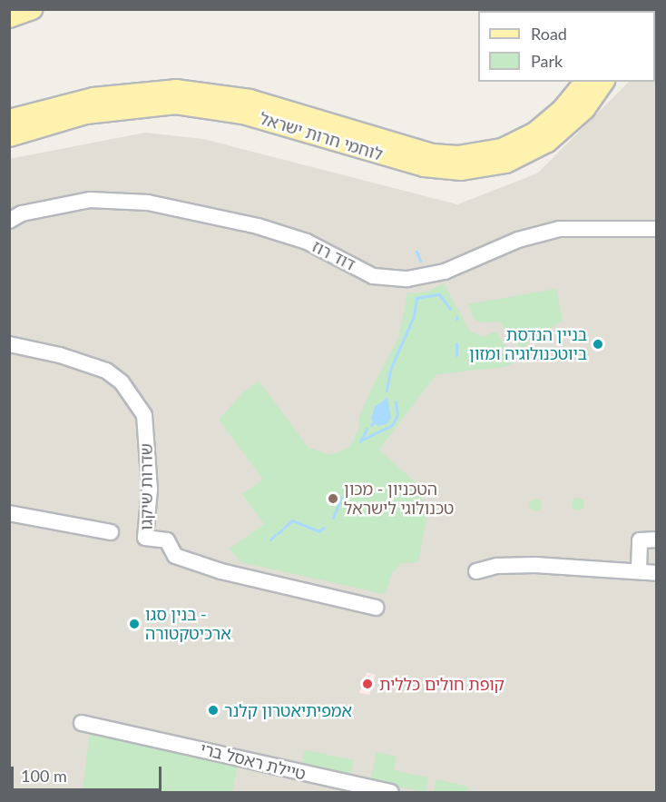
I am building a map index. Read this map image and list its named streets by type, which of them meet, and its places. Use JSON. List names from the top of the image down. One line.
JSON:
{"streets":{"main road":["לוחמי חרות ישראל"],"street":["דוד רוז","שדרות שיקגו","טיילת ראסל ברי"]},"places":["בניין הנדסת ביוטכנולוגיה ומזון","הטכניון - מכון טכנולוגי לישראל","בנין סגו - ארכיטקטורה","קופת חולים כללית","אמפיתיאטרון קלנר"],"legend":["Road","Park"],"scale_bar":"100 m"}
